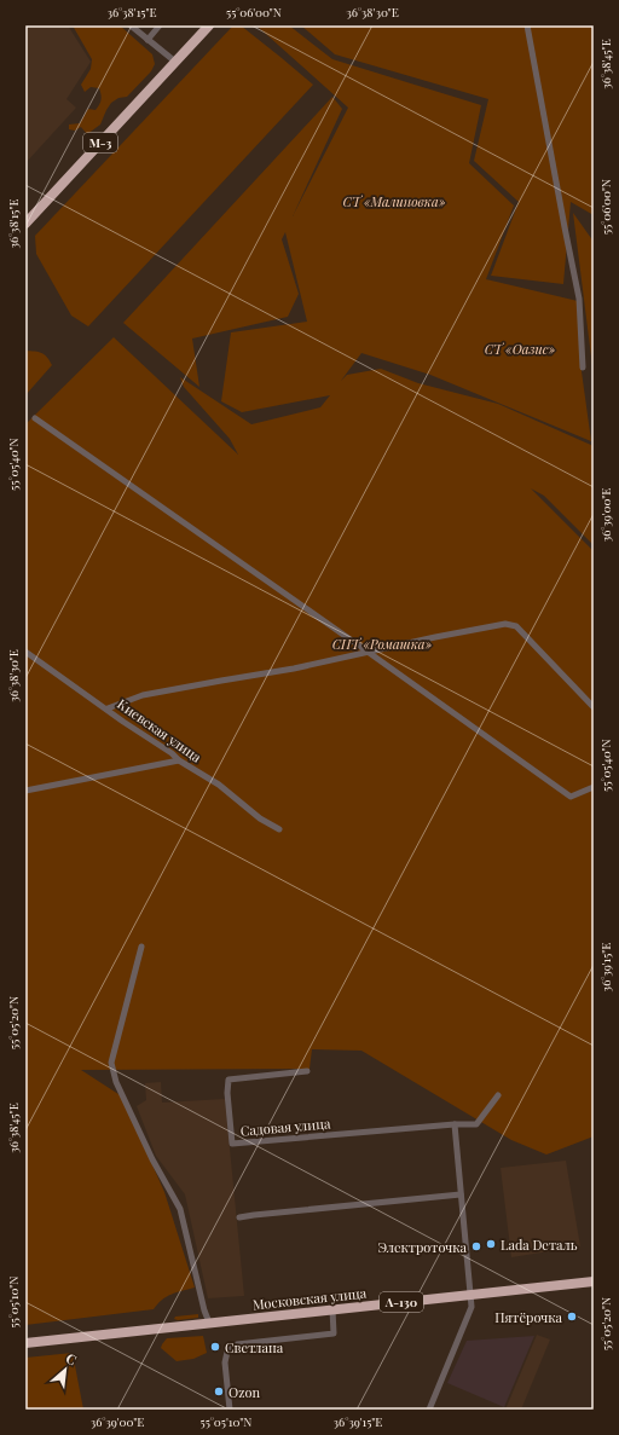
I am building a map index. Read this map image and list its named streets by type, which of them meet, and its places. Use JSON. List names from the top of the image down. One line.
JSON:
{"streets":{"highway":["М-3","Московская улица","А-130"],"street":["Киевская улица","Садовая улица"]},"parks":["СТ «Малиновка»","СТ «Оазис»","СНТ «Ромашка»"],"places":["Lada Dеталь","Электроточка","Пятёрочка","Светлана","Ozon"],"north":"top right","coordinates":["36°38'15\"E","55°06'00\"N","36°38'30\"E","36°38'45\"E","55°05'40\"N","36°39'00\"E","36°39'15\"E","55°05'20\"N","55°05'10\"N"]}
